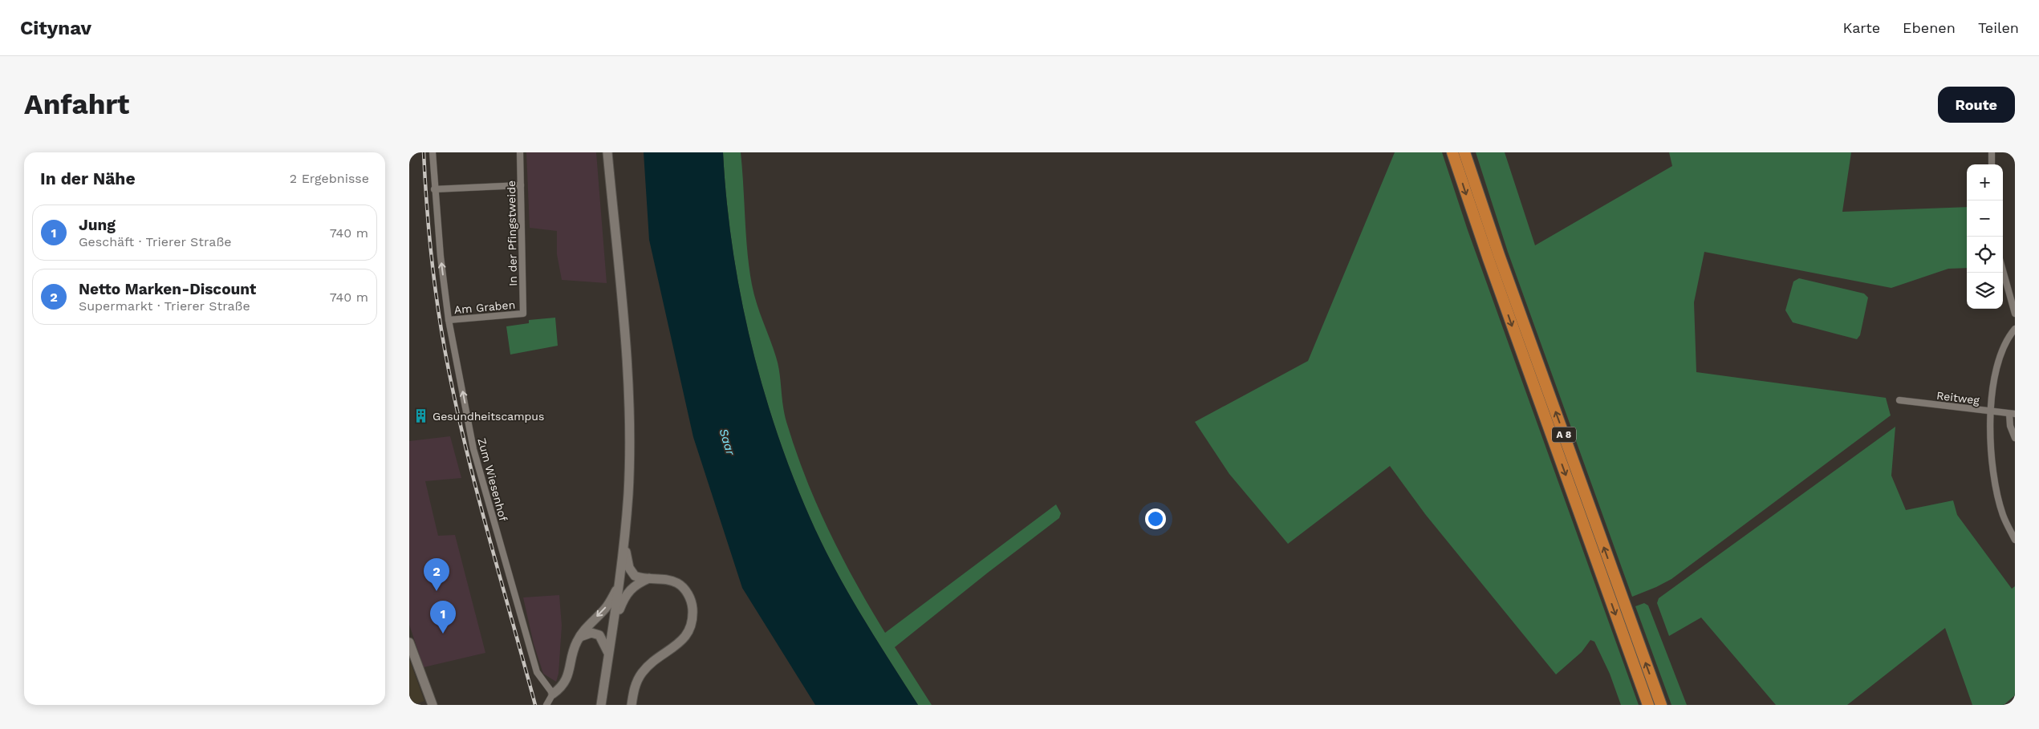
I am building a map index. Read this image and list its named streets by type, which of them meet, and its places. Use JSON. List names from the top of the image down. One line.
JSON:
{"streets":{"highway":["A 8"],"street":["In der Pfingstweide","Am Graben","Reitweg","Zum Wiesenhof"]},"crossings":[["In der Pfingstweide","Am Graben"],["Am Graben","Zum Wiesenhof"]],"one_way":["Zum Wiesenhof"],"water":["Saar"],"places":{"building":["Gesundheitscampus"]},"page":{"header":"Citynav","nav":["Karte","Ebenen","Teilen"],"buttons":"Route","title":"Anfahrt","heading":["In der Nähe","2 Ergebnisse"],"map_buttons":["+","−"],"list":[{"mark":"1","name":"Jung","note":"Geschäft · Trierer Straße","value":"740 m"},{"mark":"2","name":"Netto Marken-Discount","note":"Supermarkt · Trierer Straße","value":"740 m"}],"pins":["2","1"]}}
